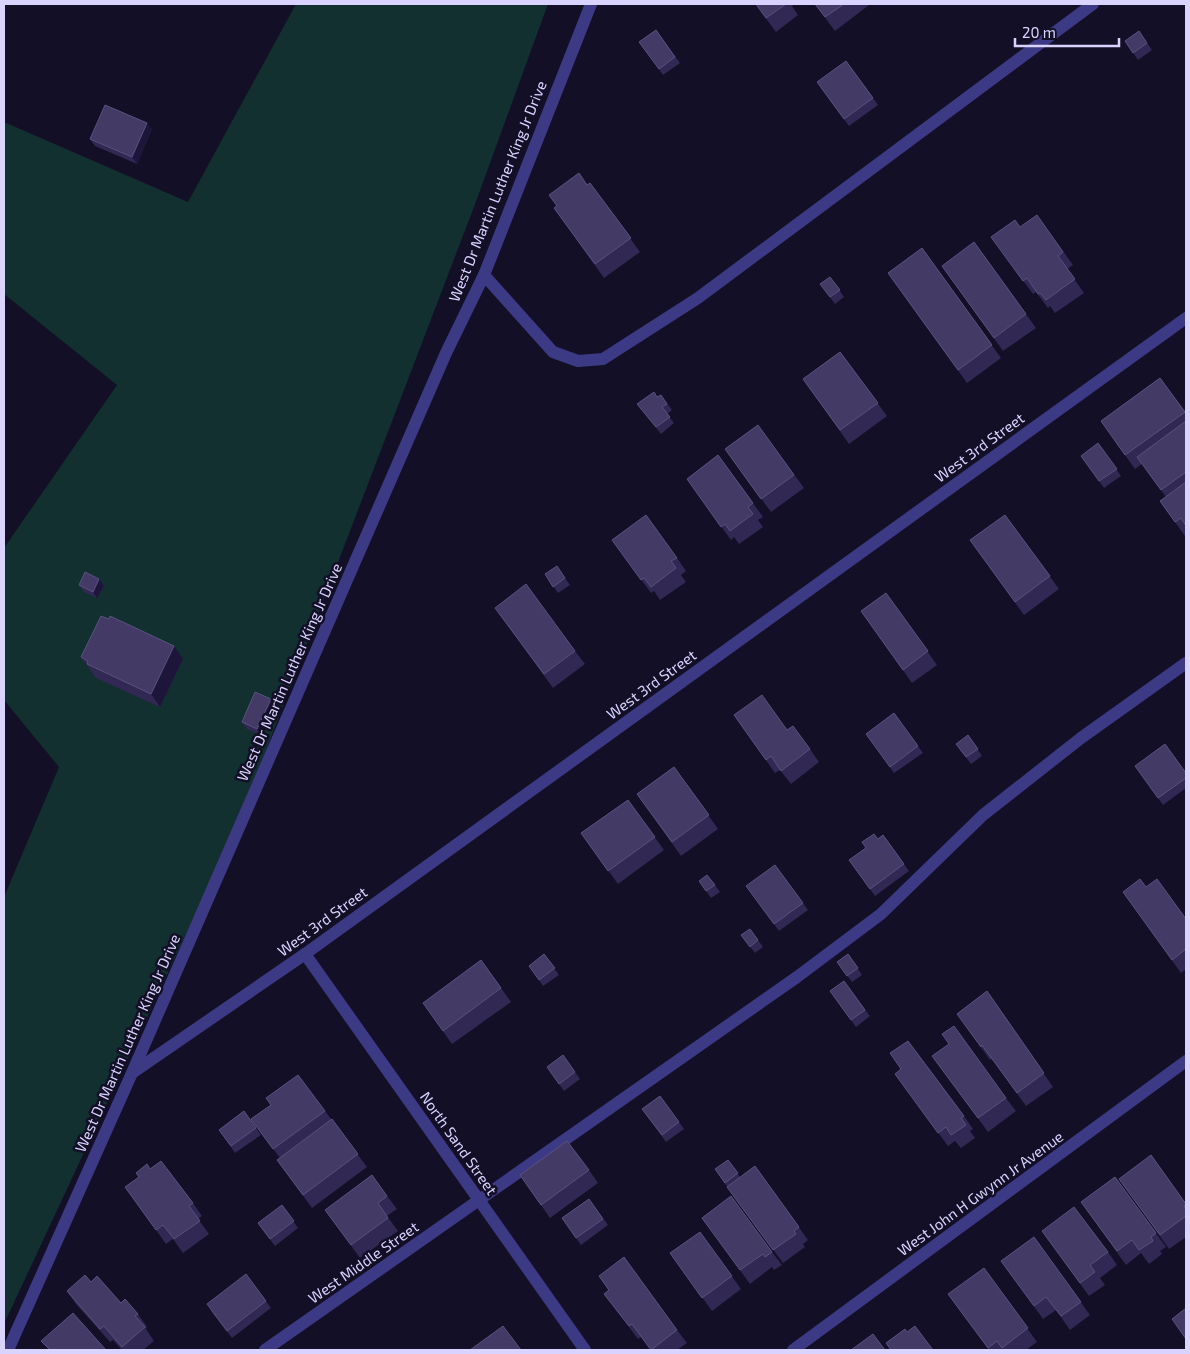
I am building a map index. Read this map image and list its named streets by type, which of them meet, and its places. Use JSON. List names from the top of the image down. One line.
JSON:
{"streets":{"street":["West Dr Martin Luther King Jr Drive","West 3rd Street","North Sand Street","West John H Gwynn Jr Avenue","West Middle Street"]},"crossings":[["West Dr Martin Luther King Jr Drive","West 3rd Street"],["West 3rd Street","North Sand Street"],["North Sand Street","West Middle Street"]],"scale_bar":"20 m"}
